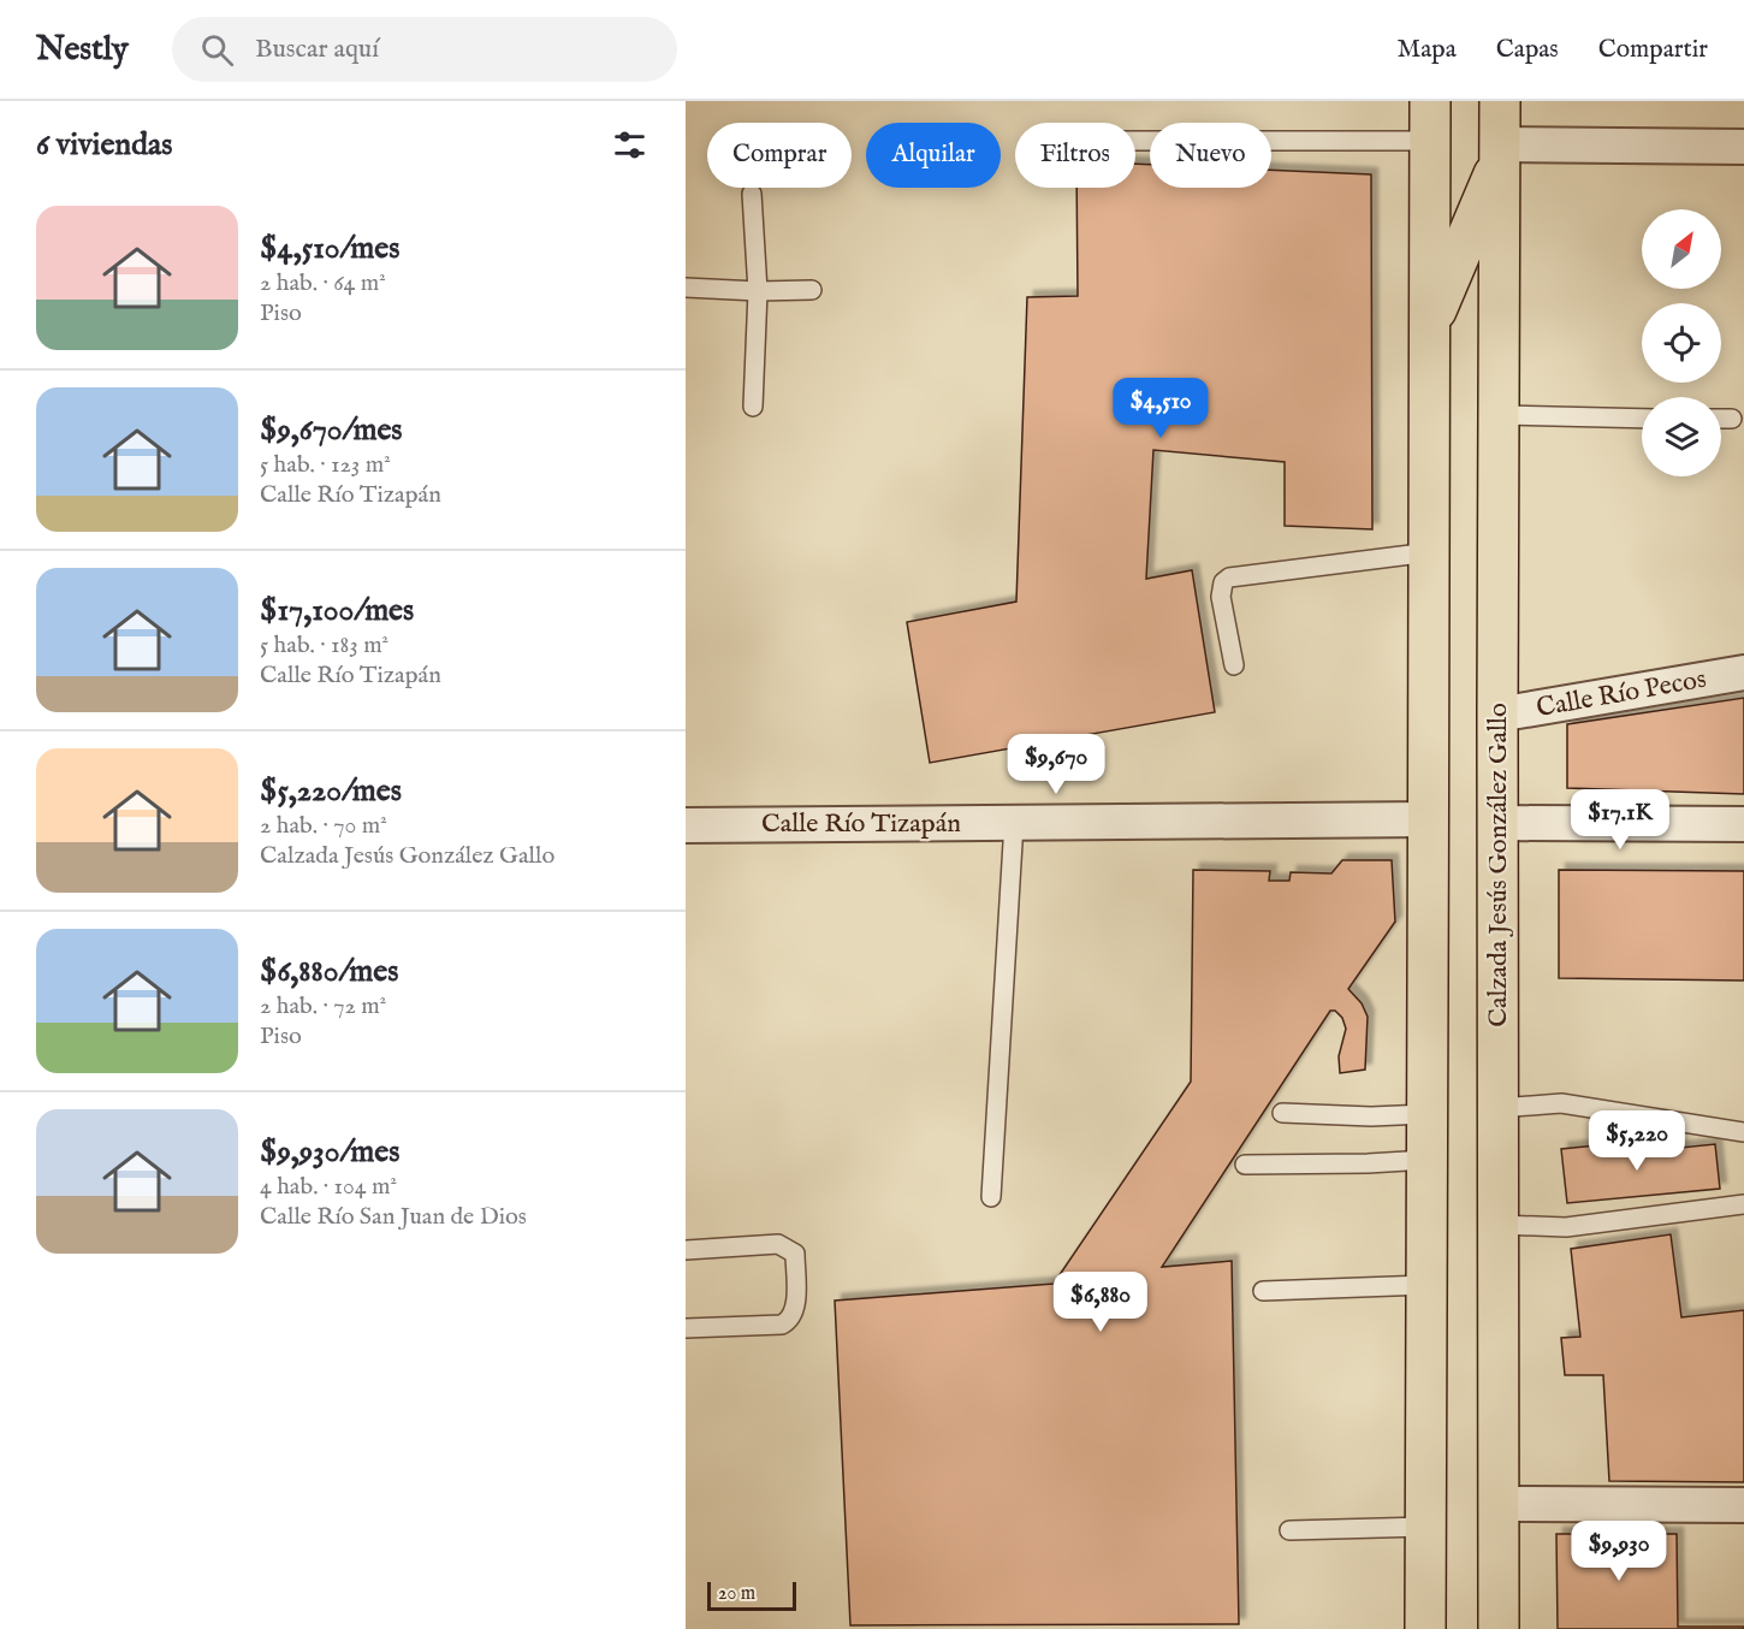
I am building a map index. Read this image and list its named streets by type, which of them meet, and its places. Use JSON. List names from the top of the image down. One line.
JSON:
{"streets":{"main road":["Calzada Jesús González Gallo"],"street":["Calle Río Pecos","Calle Río Tizapán"]},"crossings":[["Calle Río Pecos","Calzada Jesús González Gallo"]],"scale_bar":"20 m","north":"top right","page":{"header":"Nestly","search":"Buscar aquí","nav":["Mapa","Capas","Compartir"],"heading":"6 viviendas","chip":["Comprar","Alquilar","Filtros","Nuevo"],"list":[{"name":"$4,510/mes","note":"2 hab. · 64 m² · Piso"},{"name":"$9,670/mes","note":"5 hab. · 123 m² · Calle Río Tizapán"},{"name":"$17,100/mes","note":"5 hab. · 183 m² · Calle Río Tizapán"},{"name":"$5,220/mes","note":"2 hab. · 70 m² · Calzada Jesús González Gallo"},{"name":"$6,880/mes","note":"2 hab. · 72 m² · Piso"},{"name":"$9,930/mes","note":"4 hab. · 104 m² · Calle Río San Juan de Dios"}],"price":["$4,510","$9,670","$17.1K","$5,220","$6,880","$9,930"],"scale":"20 m"}}
